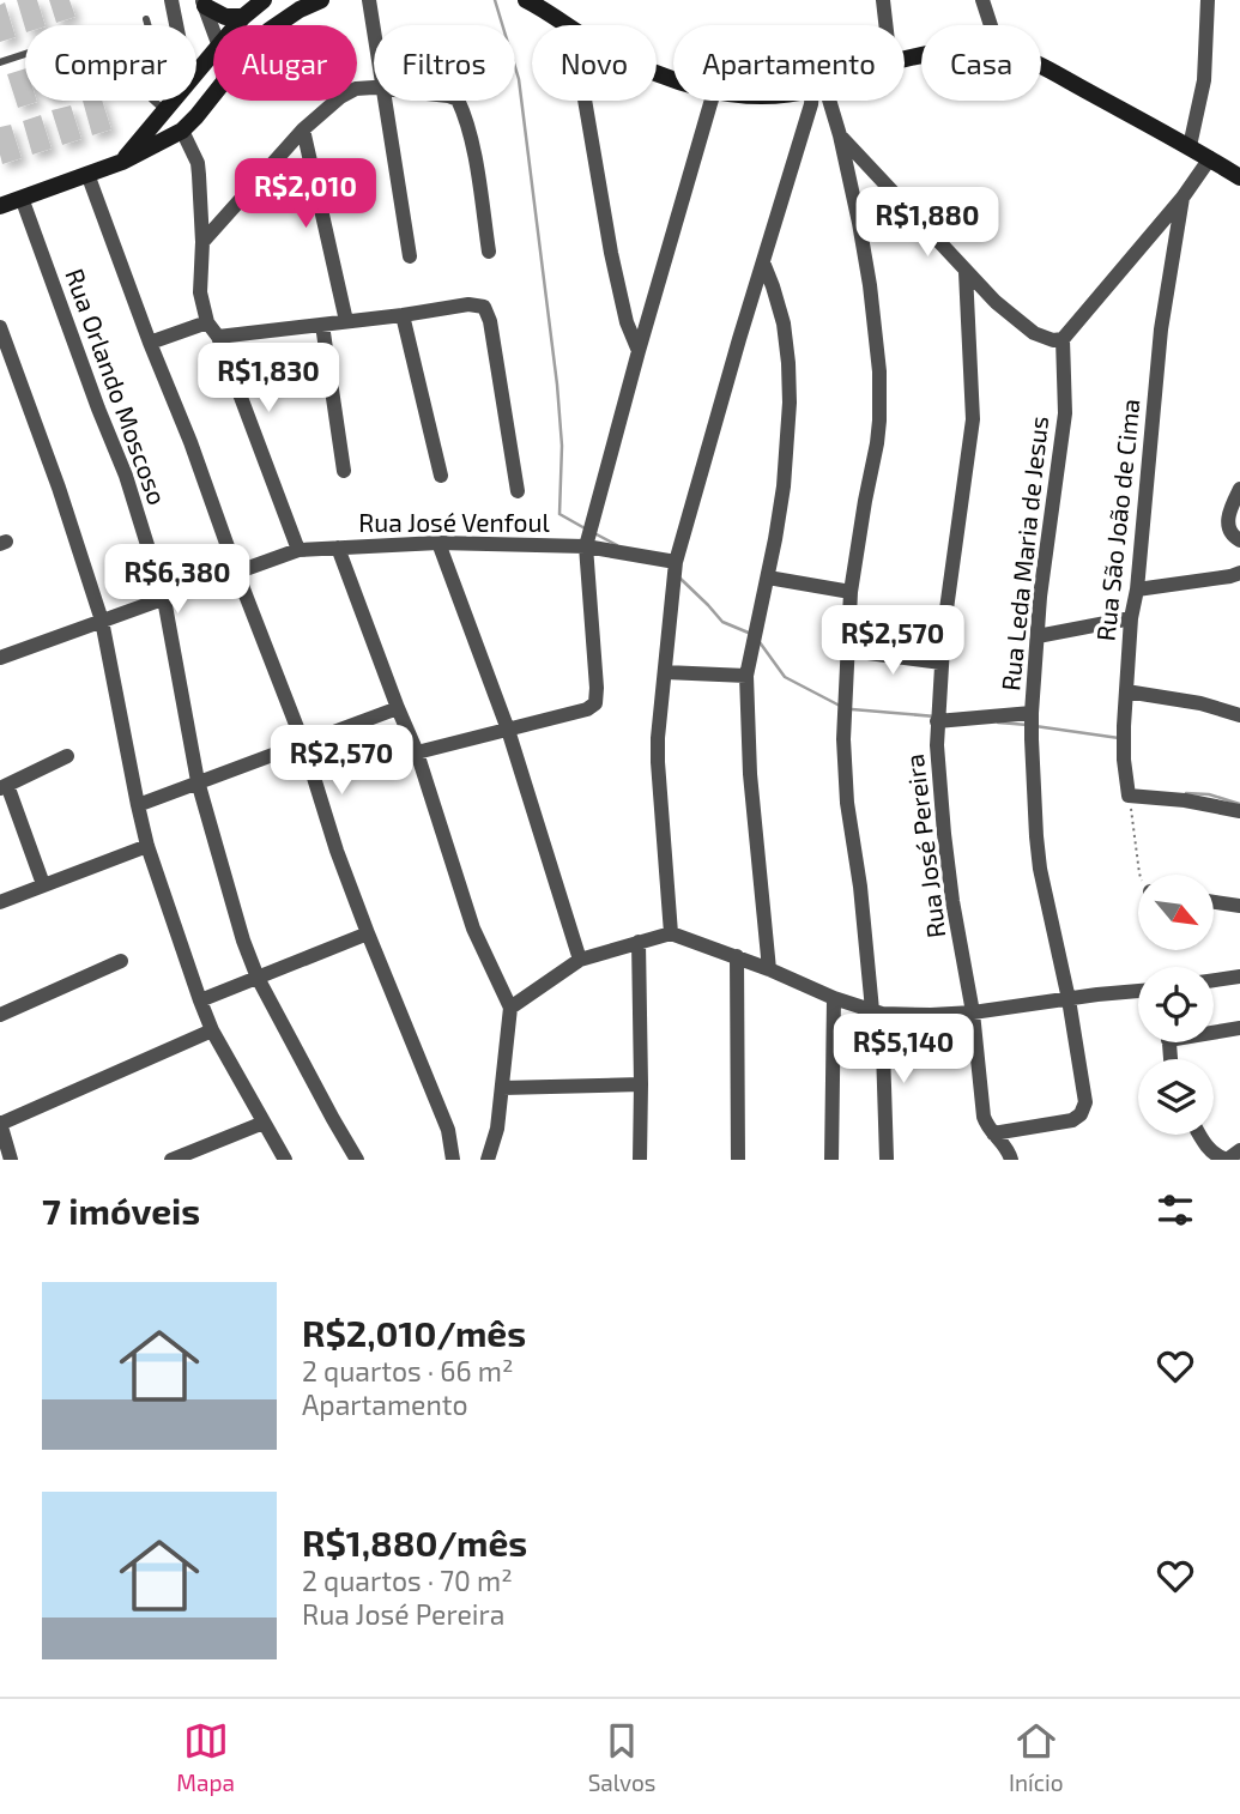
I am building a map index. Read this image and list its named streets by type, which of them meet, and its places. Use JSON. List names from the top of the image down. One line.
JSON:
{"streets":{"street":["Rua Orlando Moscoso","Rua São João de Cima","Rua José Venfoul","Rua Leda Maria de Jesus","Rua José Pereira"]},"crossings":[["Rua Orlando Moscoso","Rua José Venfoul"],["Rua Leda Maria de Jesus","Rua José Pereira"]],"north":"bottom right","page":{"chip":["Comprar","Alugar","Filtros","Novo","Apartamento","Casa"],"price":["R$2,010","R$1,880","R$1,830","R$6,380","R$2,570","R$2,570","R$5,140"],"heading":"7 imóveis","list":[{"name":"R$2,010/mês","note":"2 quartos · 66 m² · Apartamento"},{"name":"R$1,880/mês","note":"2 quartos · 70 m² · Rua José Pereira"}],"tabs":["Mapa","Salvos","Início"]}}
